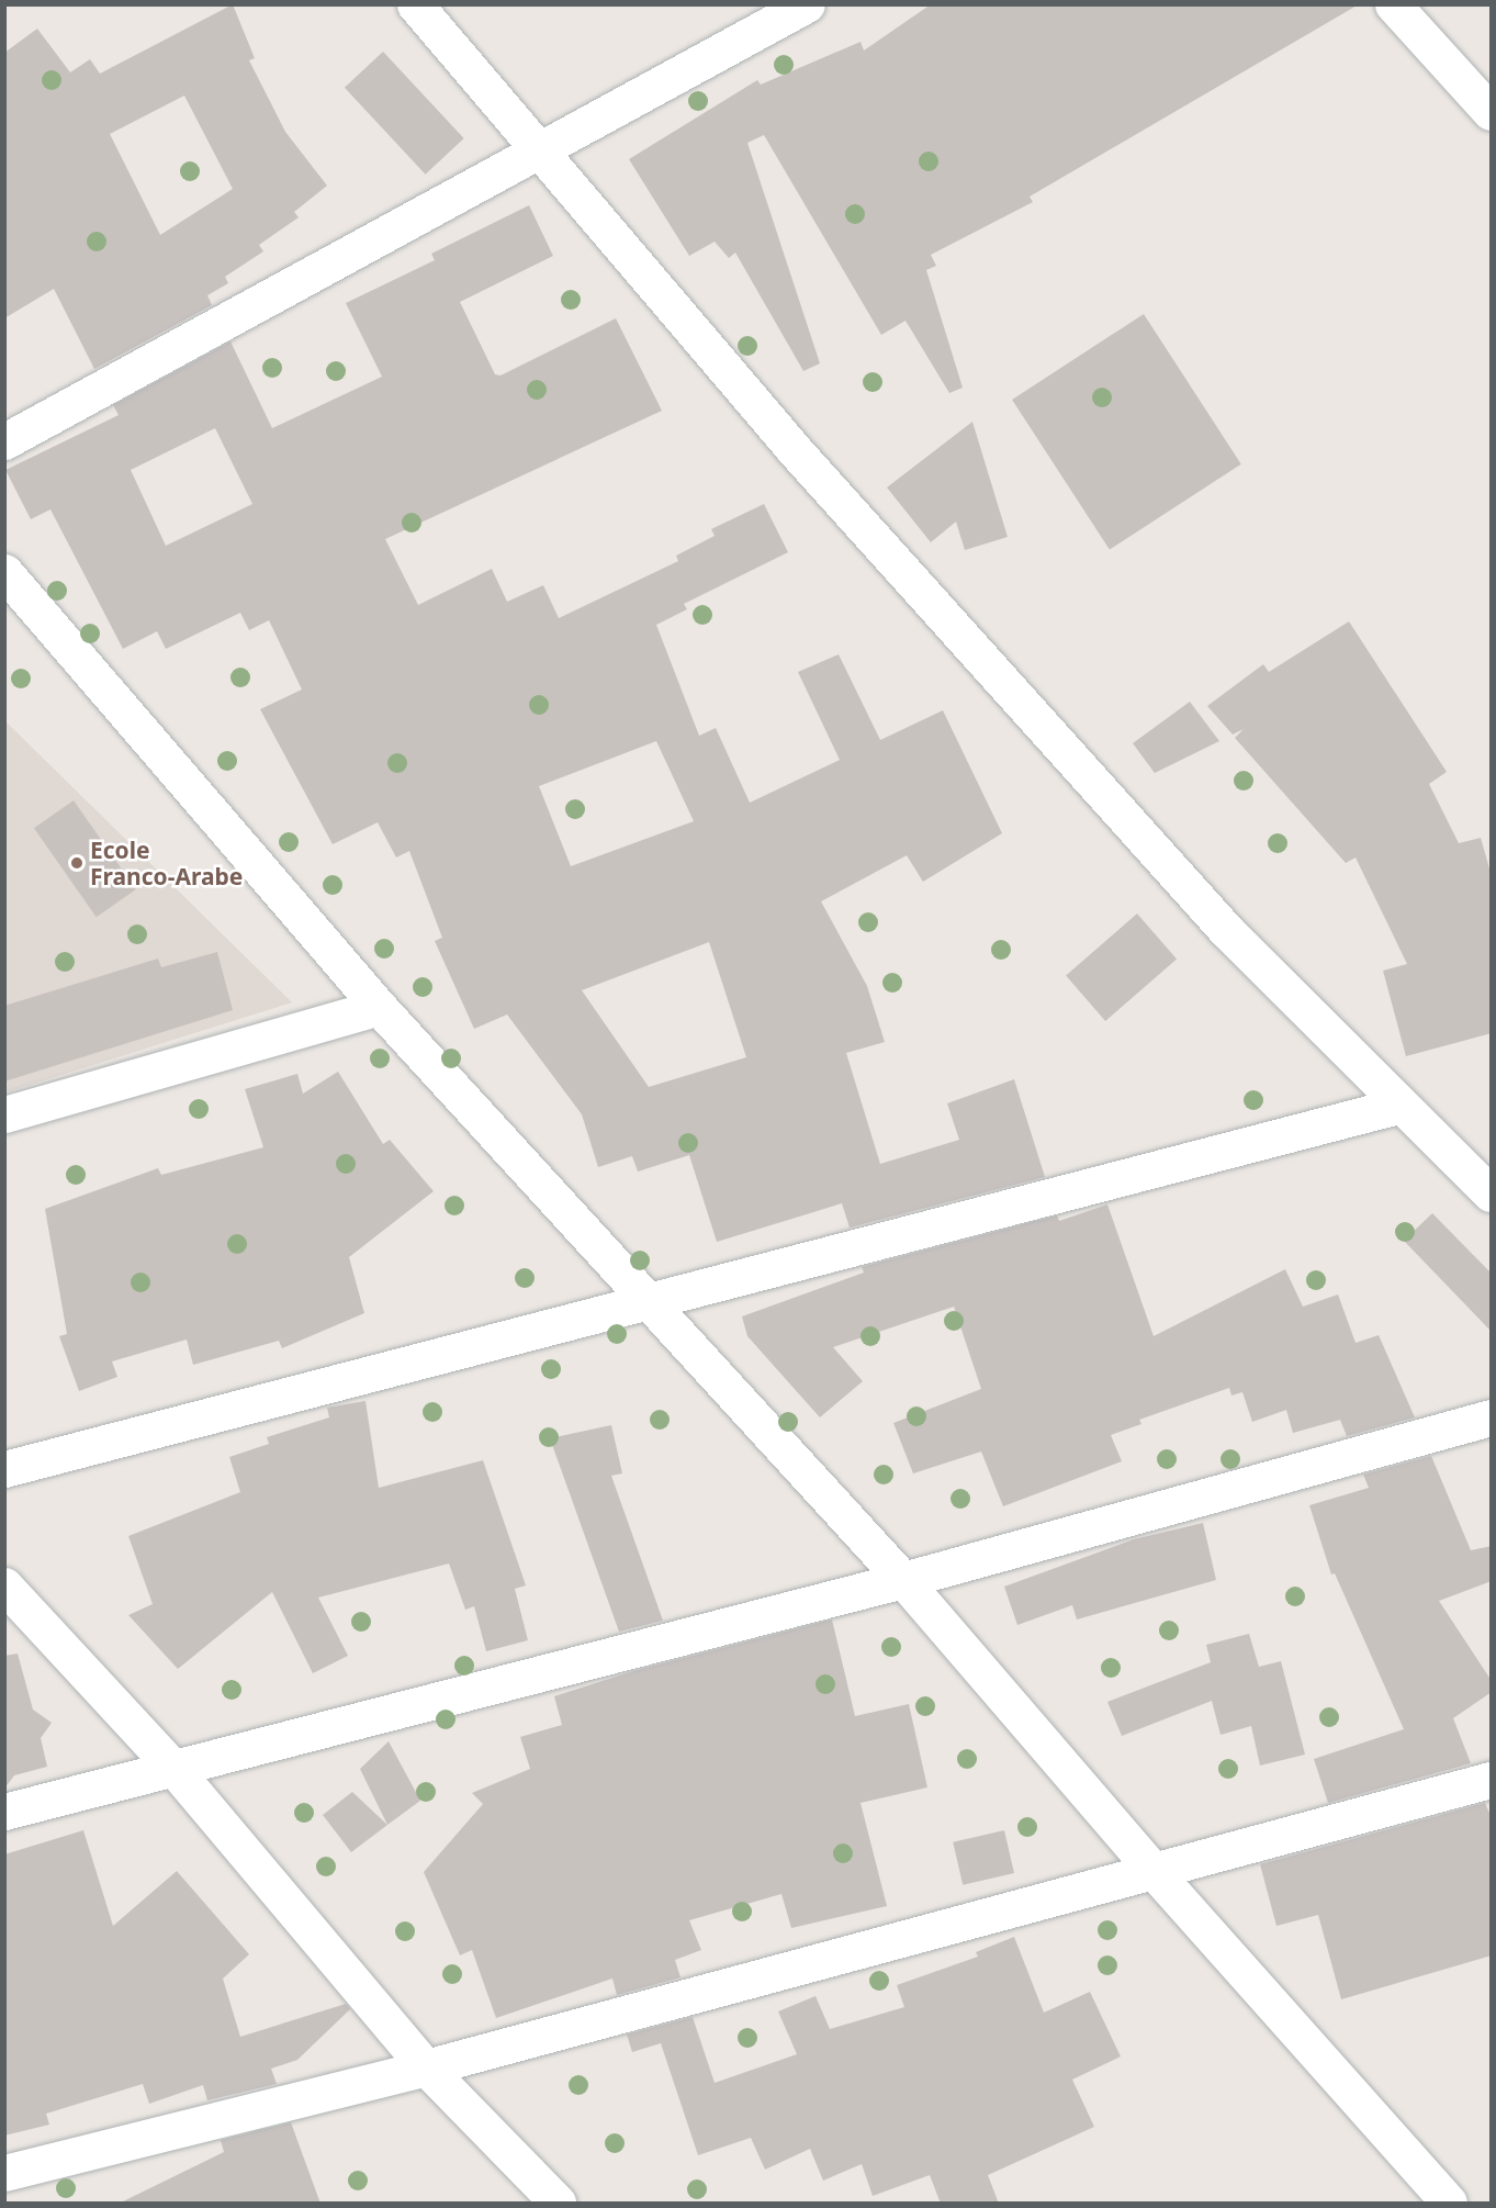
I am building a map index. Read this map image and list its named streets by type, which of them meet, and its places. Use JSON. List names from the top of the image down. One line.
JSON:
{"places":["Ecole Franco-Arabe"]}
